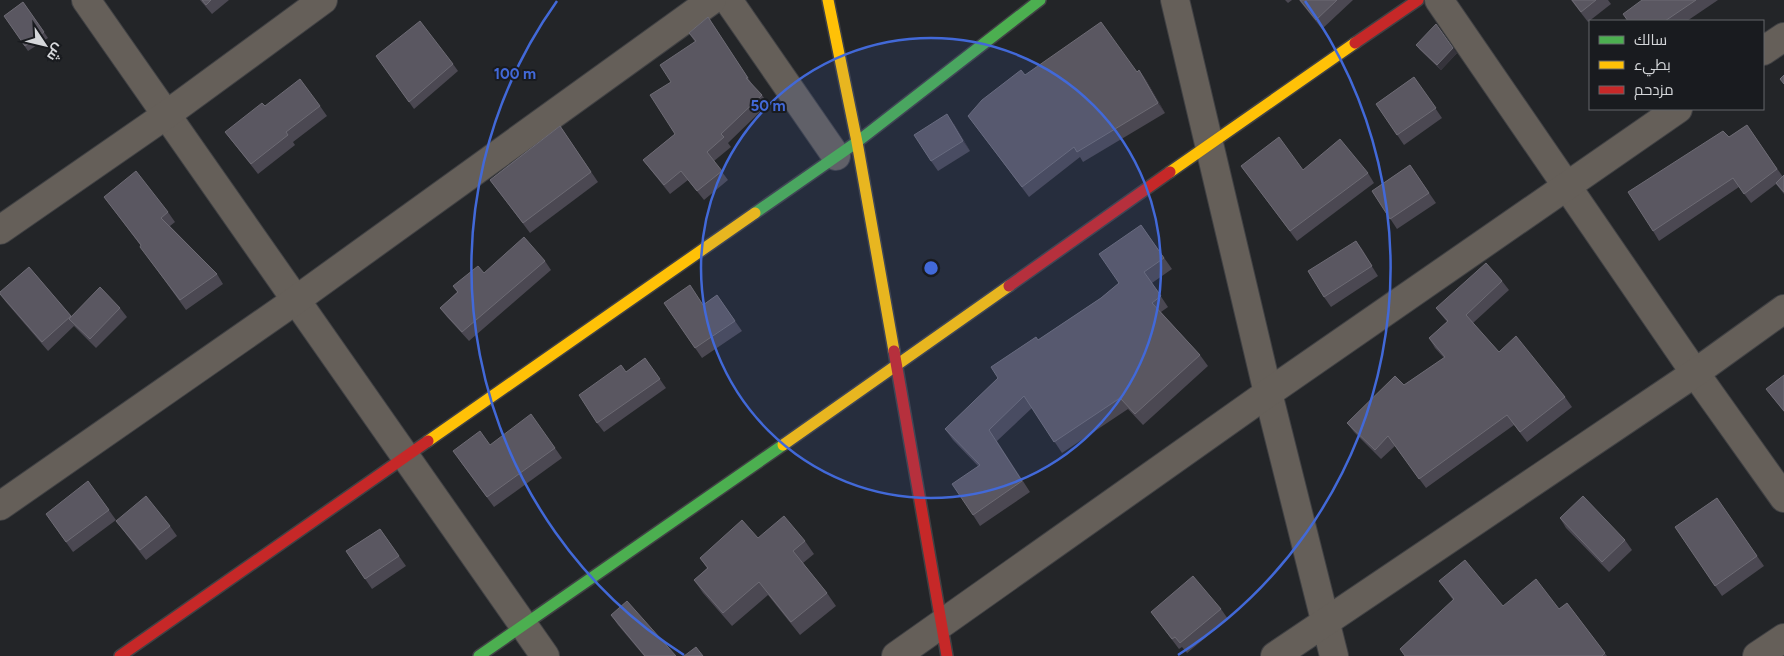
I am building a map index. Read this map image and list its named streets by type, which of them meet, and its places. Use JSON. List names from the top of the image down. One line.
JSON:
{"legend":["سالك","بطيء","مزدحم"],"north":"bottom right","rings":["100 m","50 m"]}
